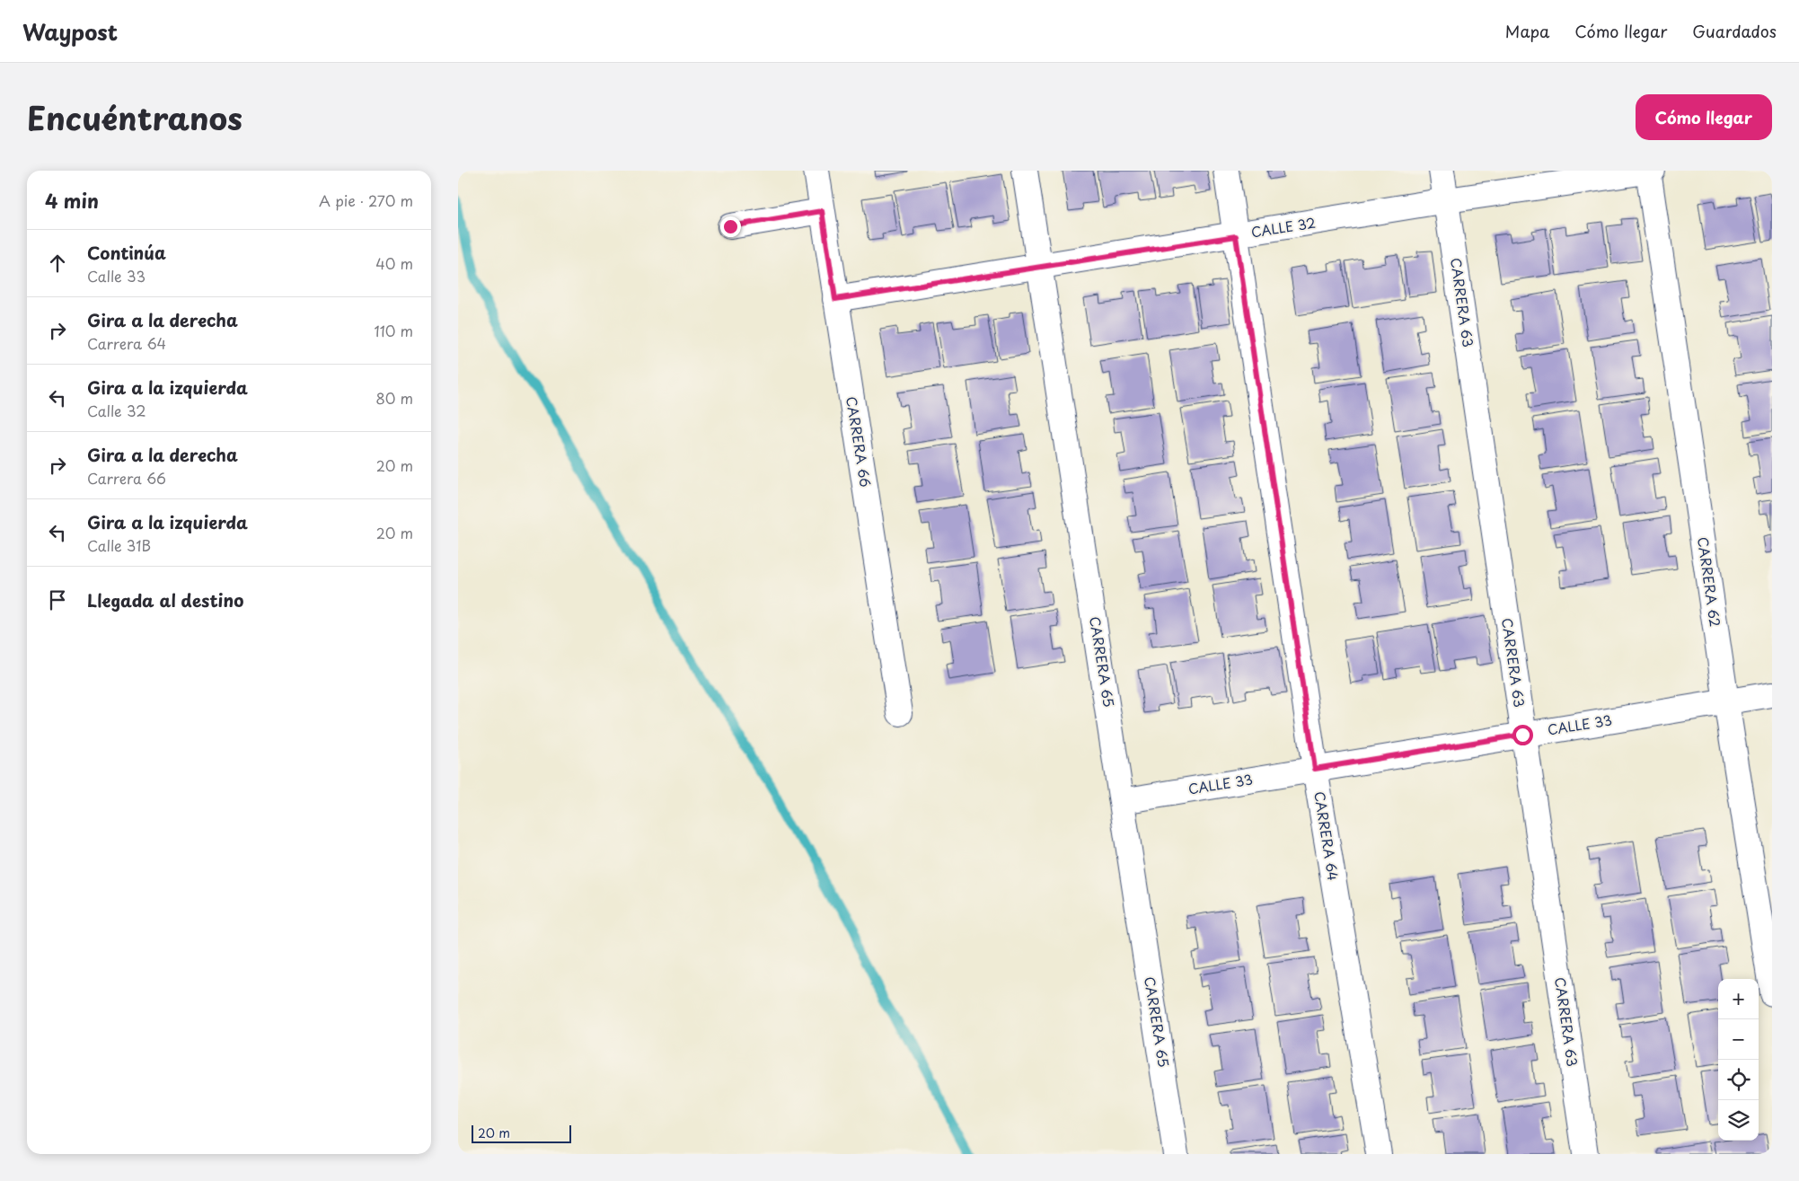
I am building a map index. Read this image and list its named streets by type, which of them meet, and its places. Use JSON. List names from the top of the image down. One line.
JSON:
{"streets":{"street":["CALLE 32","CARRERA 63","CARRERA 66","CARRERA 62","CARRERA 65","CALLE 33","CARRERA 64"]},"crossings":[["CALLE 32","CARRERA 63"],["CALLE 32","CARRERA 66"],["CALLE 32","CARRERA 62"],["CALLE 32","CARRERA 65"],["CALLE 32","CARRERA 64"],["CARRERA 63","CALLE 33"],["CARRERA 62","CALLE 33"],["CARRERA 65","CALLE 33"],["CALLE 33","CARRERA 64"]],"scale_bar":"20 m","page":{"header":"Waypost","nav":["Mapa","Cómo llegar","Guardados"],"title":"Encuéntranos","buttons":"Cómo llegar","heading":["4 min","A pie · 270 m"],"list":[["Continúa","Calle 33","40 m"],["Gira a la derecha","Carrera 64","110 m"],["Gira a la izquierda","Calle 32","80 m"],["Gira a la derecha","Carrera 66","20 m"],["Gira a la izquierda","Calle 31B","20 m"],"Llegada al destino"],"map_buttons":["+","−"],"scale":"20 m"}}
